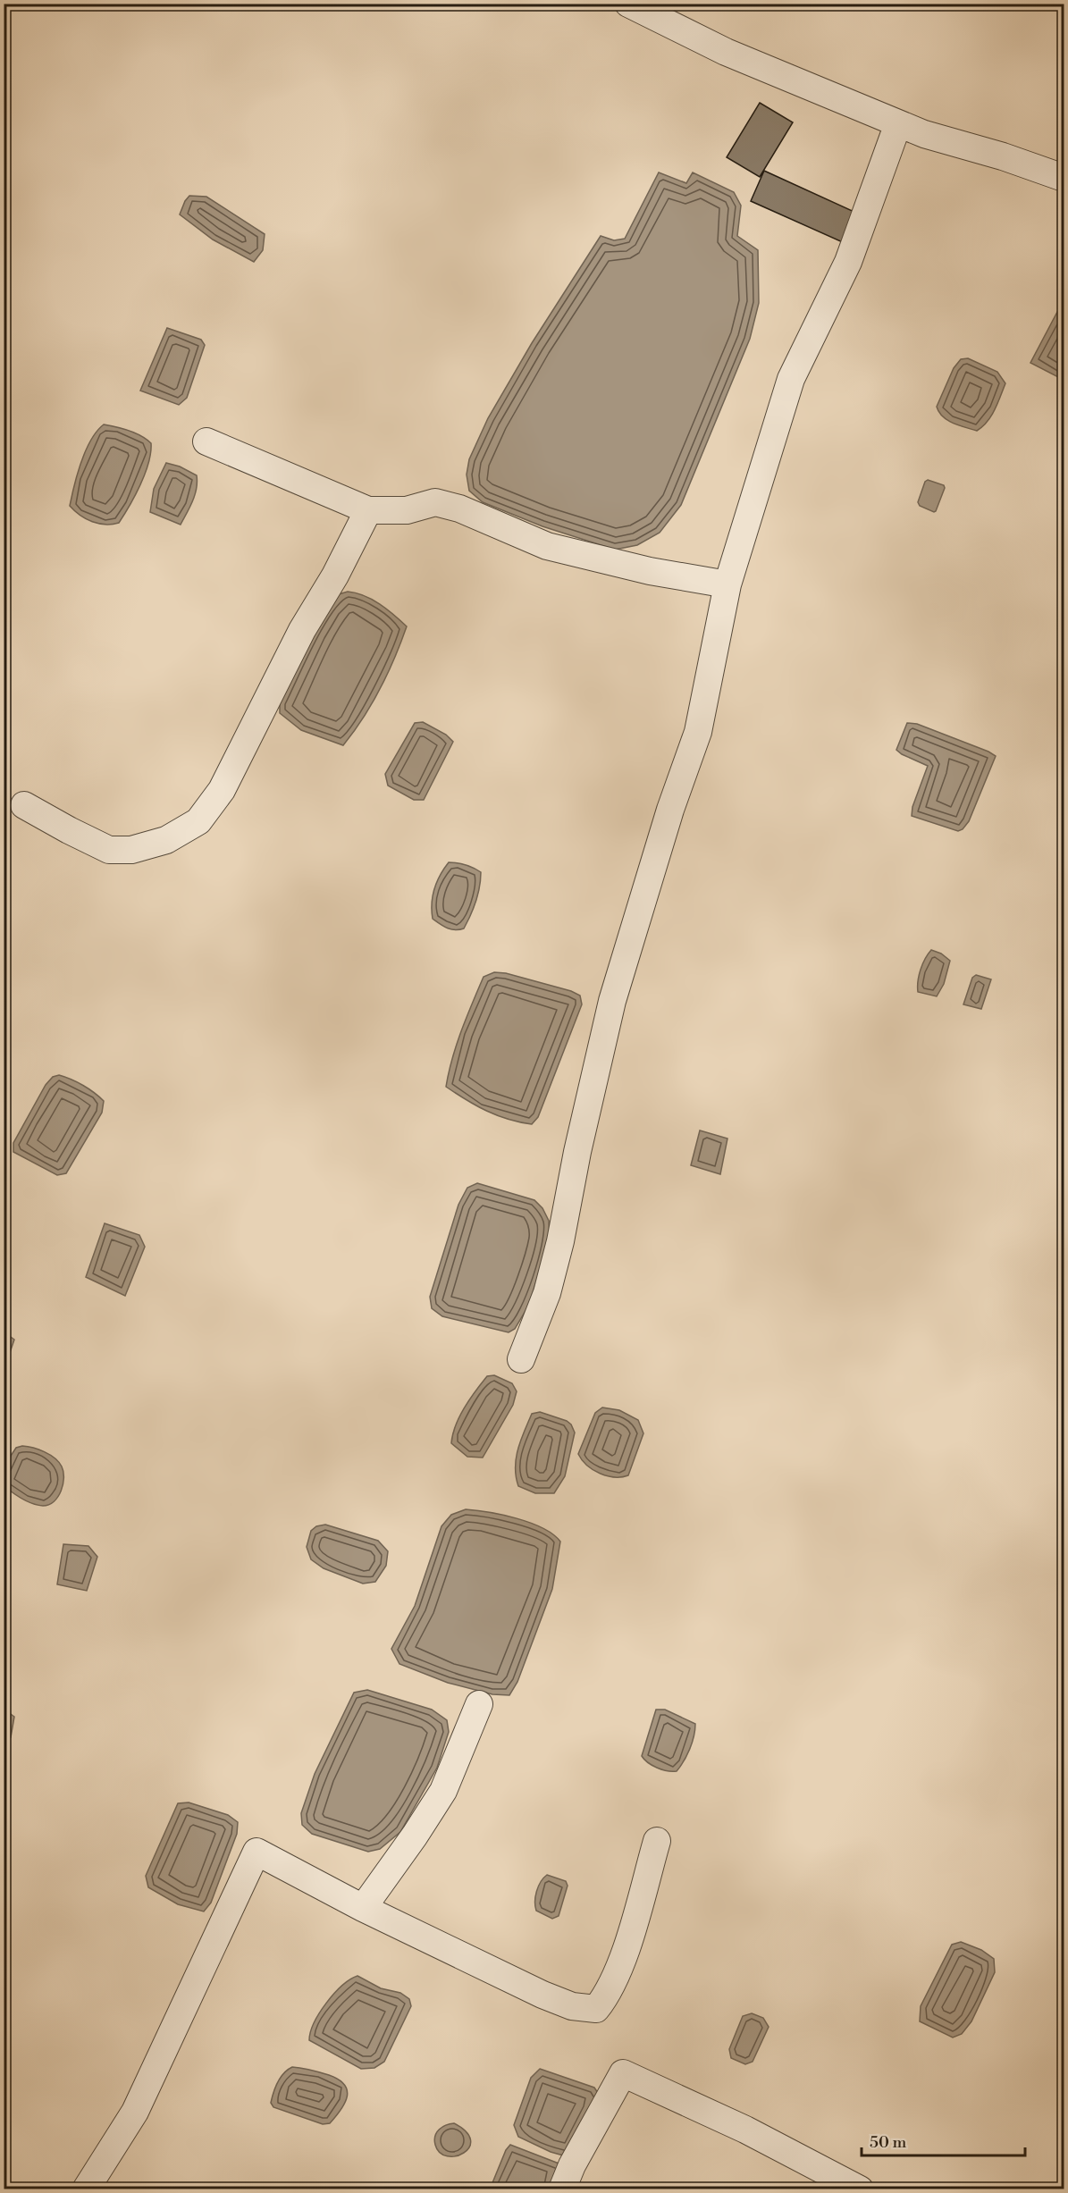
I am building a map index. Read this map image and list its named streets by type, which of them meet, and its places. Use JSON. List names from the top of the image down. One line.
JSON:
{"scale_bar":"50 m"}
